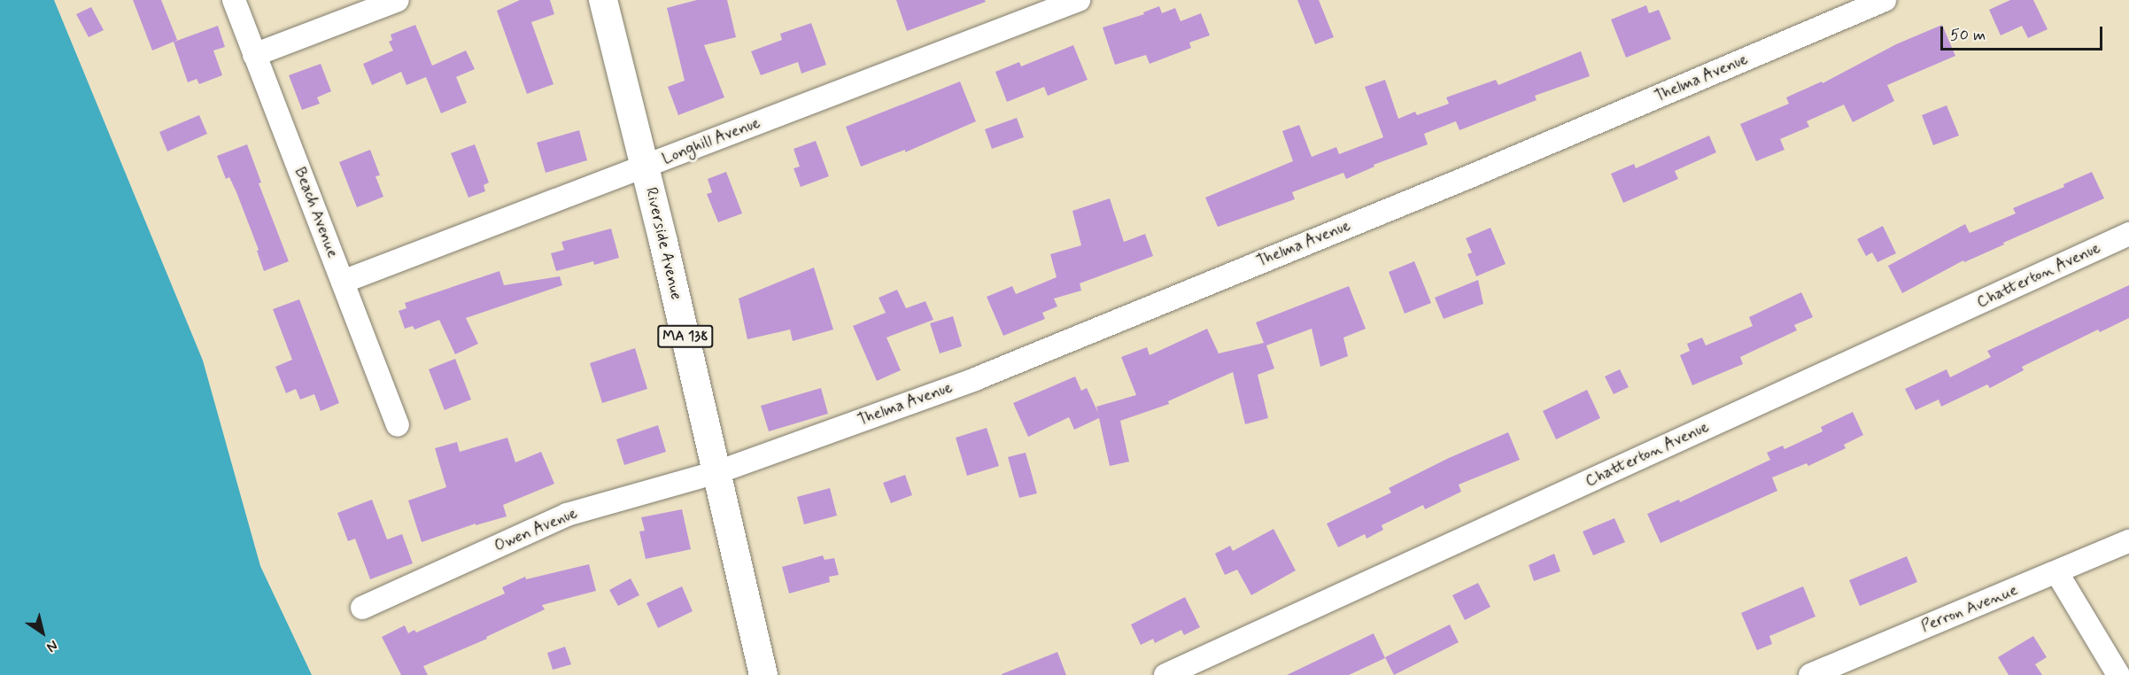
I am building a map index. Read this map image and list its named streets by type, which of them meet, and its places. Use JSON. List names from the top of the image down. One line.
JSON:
{"streets":{"main road":["Riverside Avenue","MA 138"],"street":["Thelma Avenue","Longhill Avenue","Beach Avenue","Chatterton Avenue","Owen Avenue","Perron Avenue"]},"crossings":[["Thelma Avenue","Riverside Avenue"],["Thelma Avenue","Owen Avenue"],["Longhill Avenue","Beach Avenue"],["Longhill Avenue","Riverside Avenue"],["Riverside Avenue","Owen Avenue"]],"scale_bar":"50 m","north":"bottom right"}
